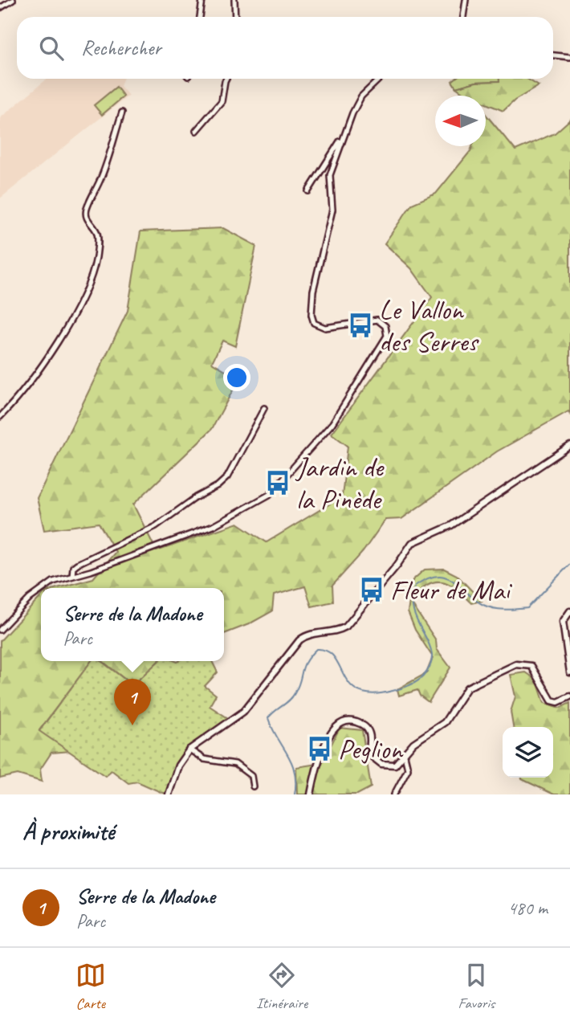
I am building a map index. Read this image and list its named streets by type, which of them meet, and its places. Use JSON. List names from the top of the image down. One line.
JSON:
{"places":{"bus stop":["Le Vallon des Serres","Jardin de la Pinède","Fleur de Mai","Peglion"]},"north":"left","page":{"search":"Rechercher","popup":["Serre de la Madone","Parc"],"pins":"1","heading":"À proximité","list":[{"mark":"1","name":"Serre de la Madone","note":"Parc","value":"480 m"}],"nav":["Carte","Itinéraire","Favoris"]}}
